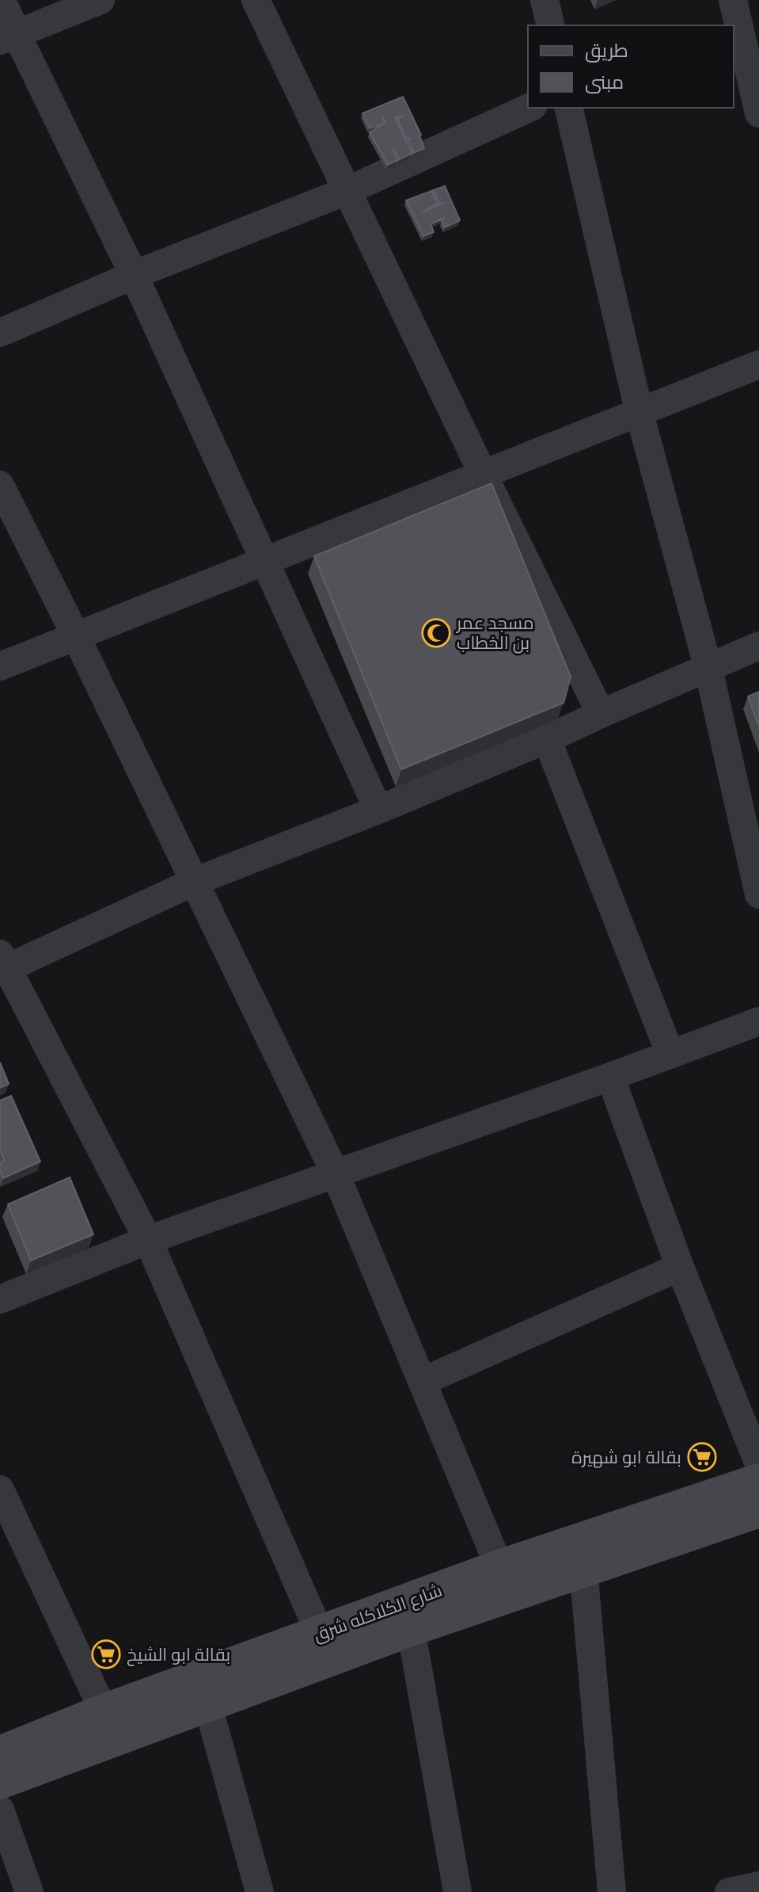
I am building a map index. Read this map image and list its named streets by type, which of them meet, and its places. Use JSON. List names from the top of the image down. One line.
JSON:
{"streets":{"street":["شارع الكلاكله شرق"]},"places":{"mosque":["مسجد عمر بن الخطاب"],"supermarket":["بقالة ابو شهيرة","بقالة ابو الشيخ"]},"legend":["طريق","مبنى"]}
